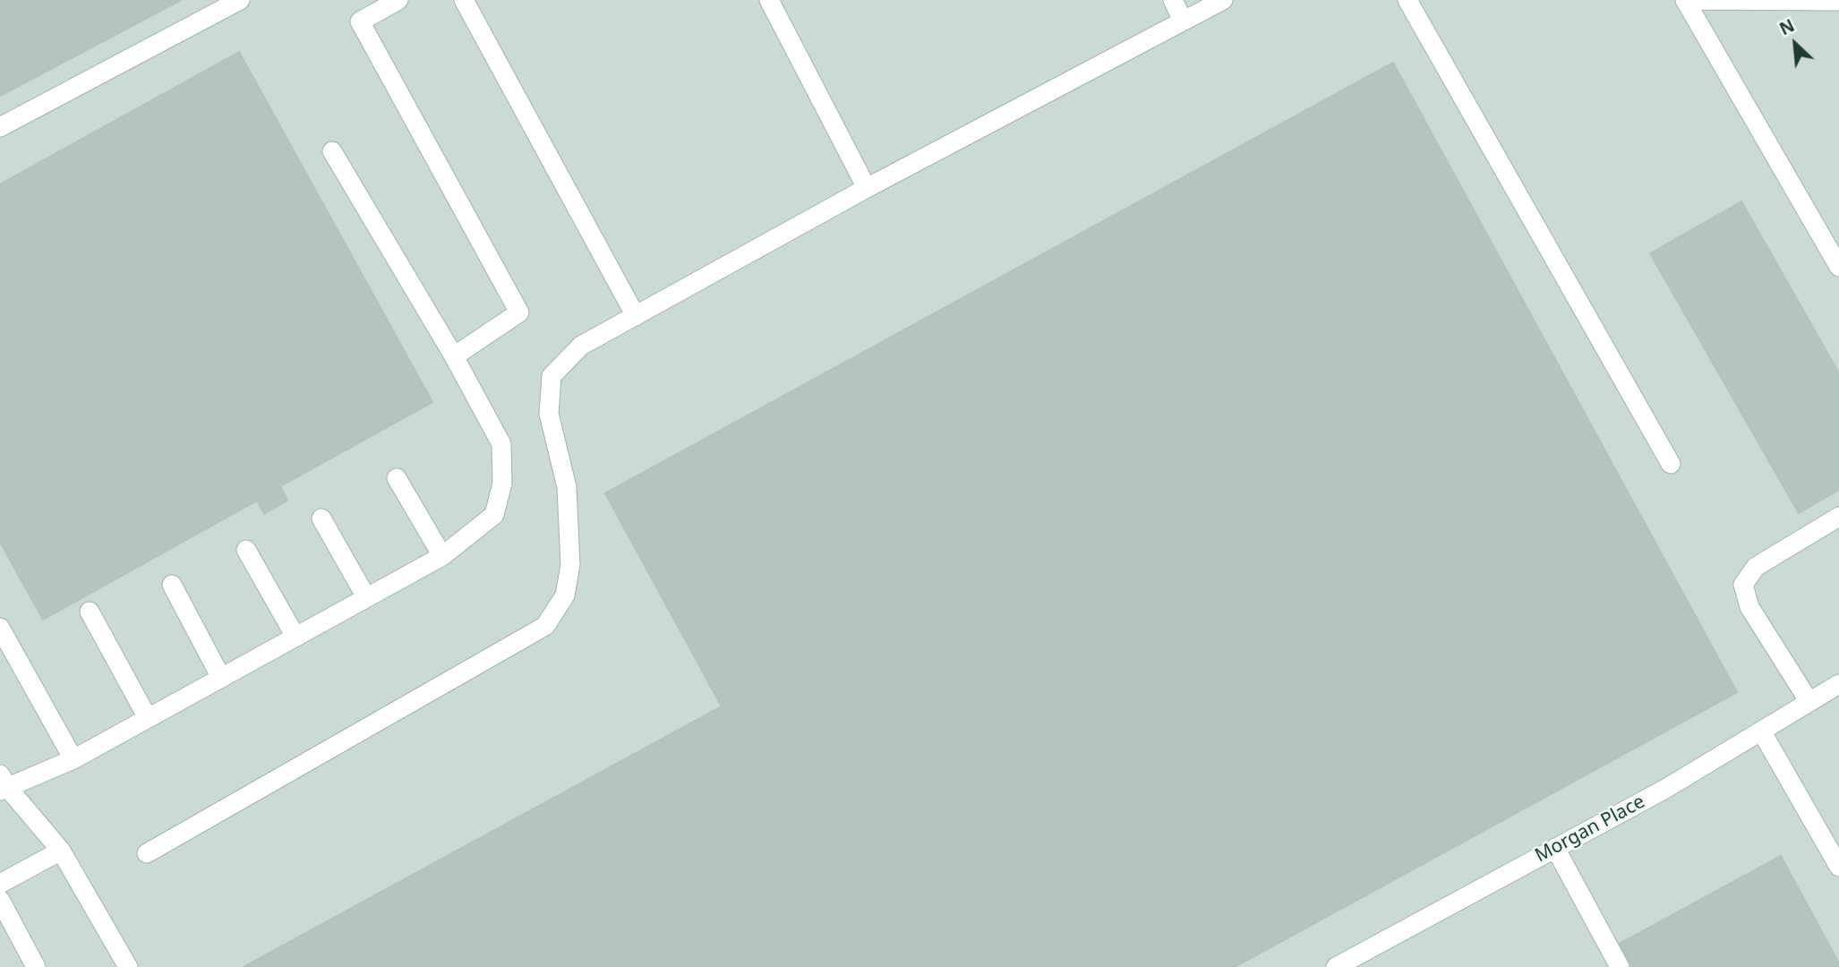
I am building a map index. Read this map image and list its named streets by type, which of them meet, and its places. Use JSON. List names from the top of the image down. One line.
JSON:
{"streets":{"street":["Morgan Place"]},"north":"top left"}
